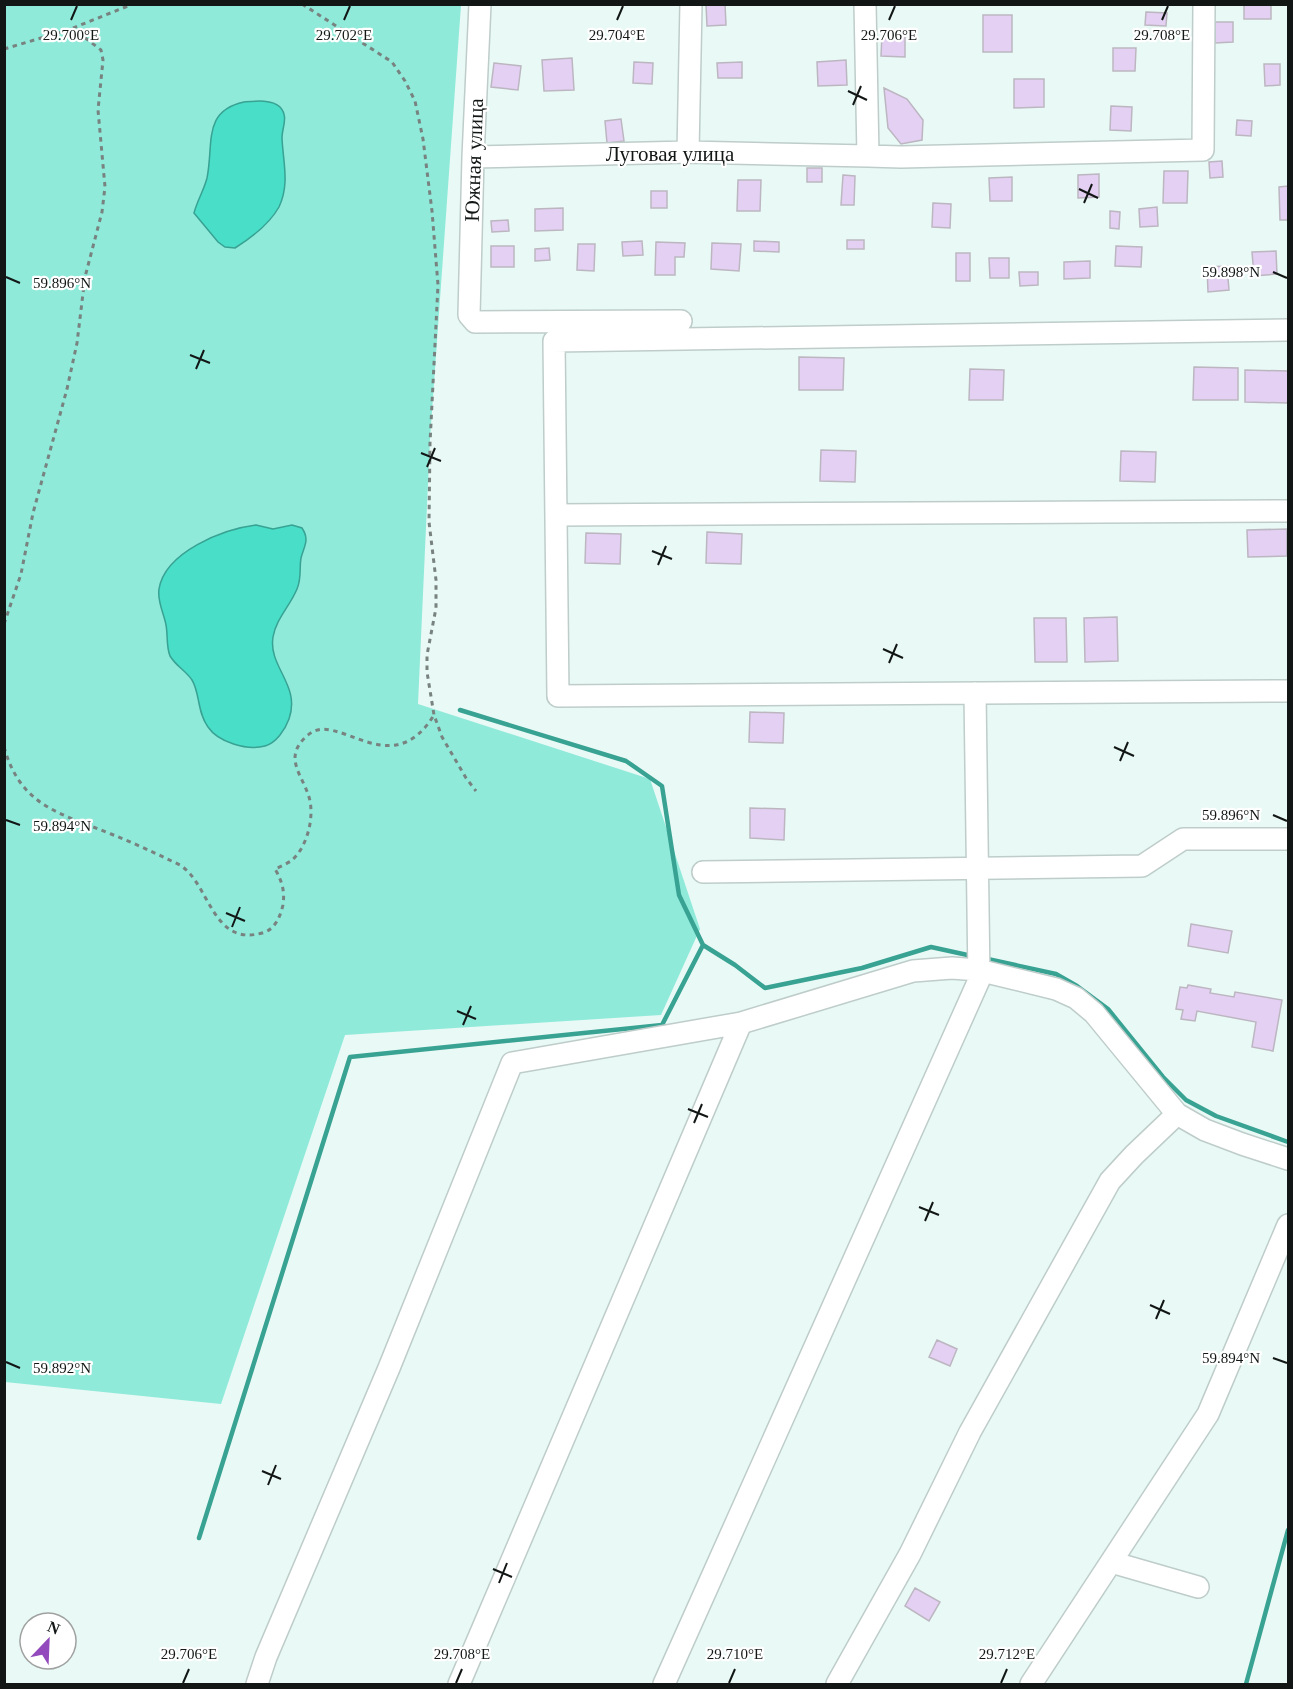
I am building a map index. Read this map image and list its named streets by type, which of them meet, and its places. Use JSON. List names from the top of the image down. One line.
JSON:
{"streets":{"street":["Луговая улица","Южная улица"]},"crossings":[["Луговая улица","Южная улица"]],"north":"top right","coordinates":["29.700°E","29.702°E","29.704°E","29.706°E","29.708°E","59.898°N","59.896°N","59.894°N","59.892°N","29.710°E","29.712°E"]}
